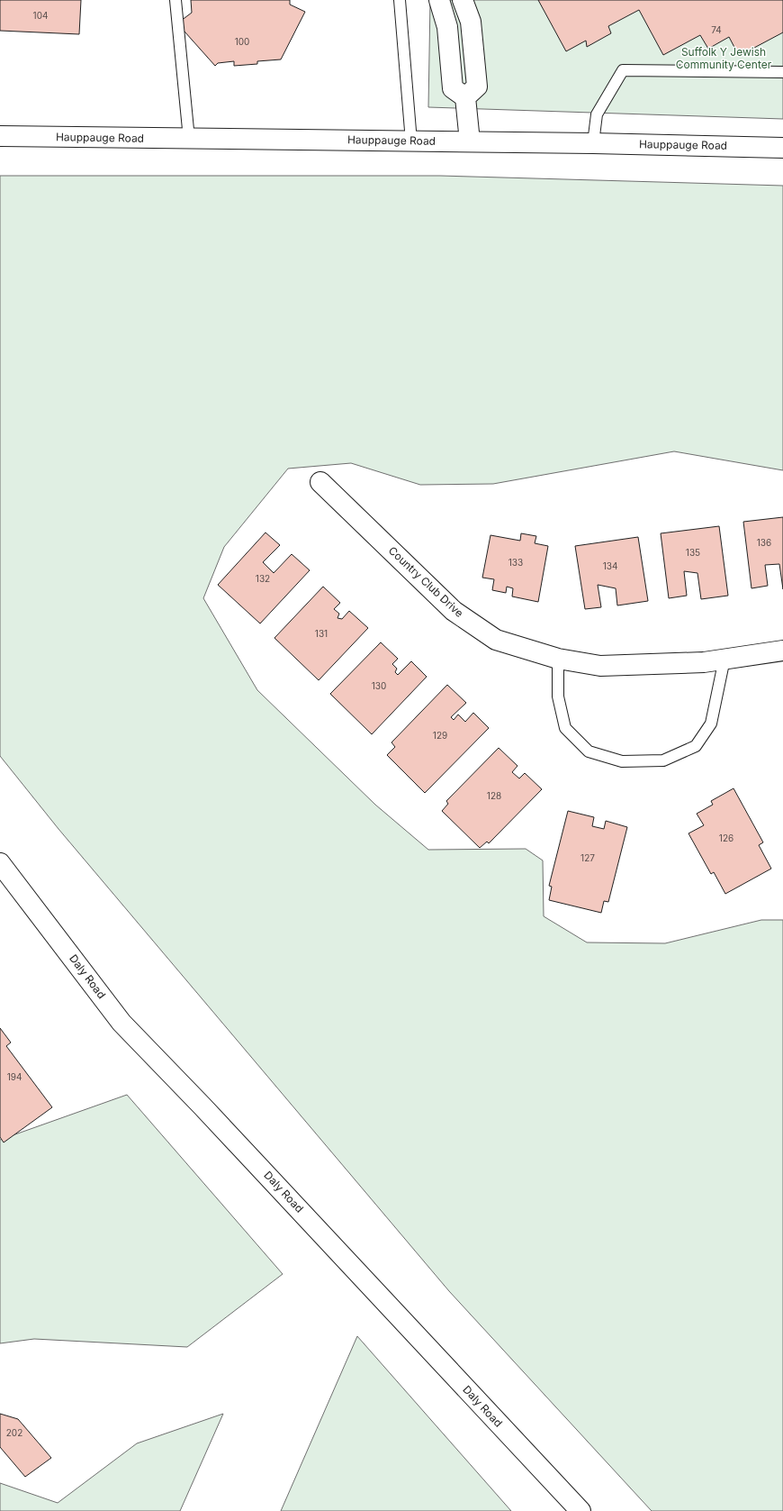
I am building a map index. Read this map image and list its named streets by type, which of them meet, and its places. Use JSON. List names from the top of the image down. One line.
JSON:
{"streets":{"street":["Hauppauge Road","Country Club Drive","Daly Road"]},"parks":["Suffolk Y Jewish Community Center"],"house_numbers":["104","74","100","136","135","133","134","132","131","130","129","128","126","127","194","202"]}
